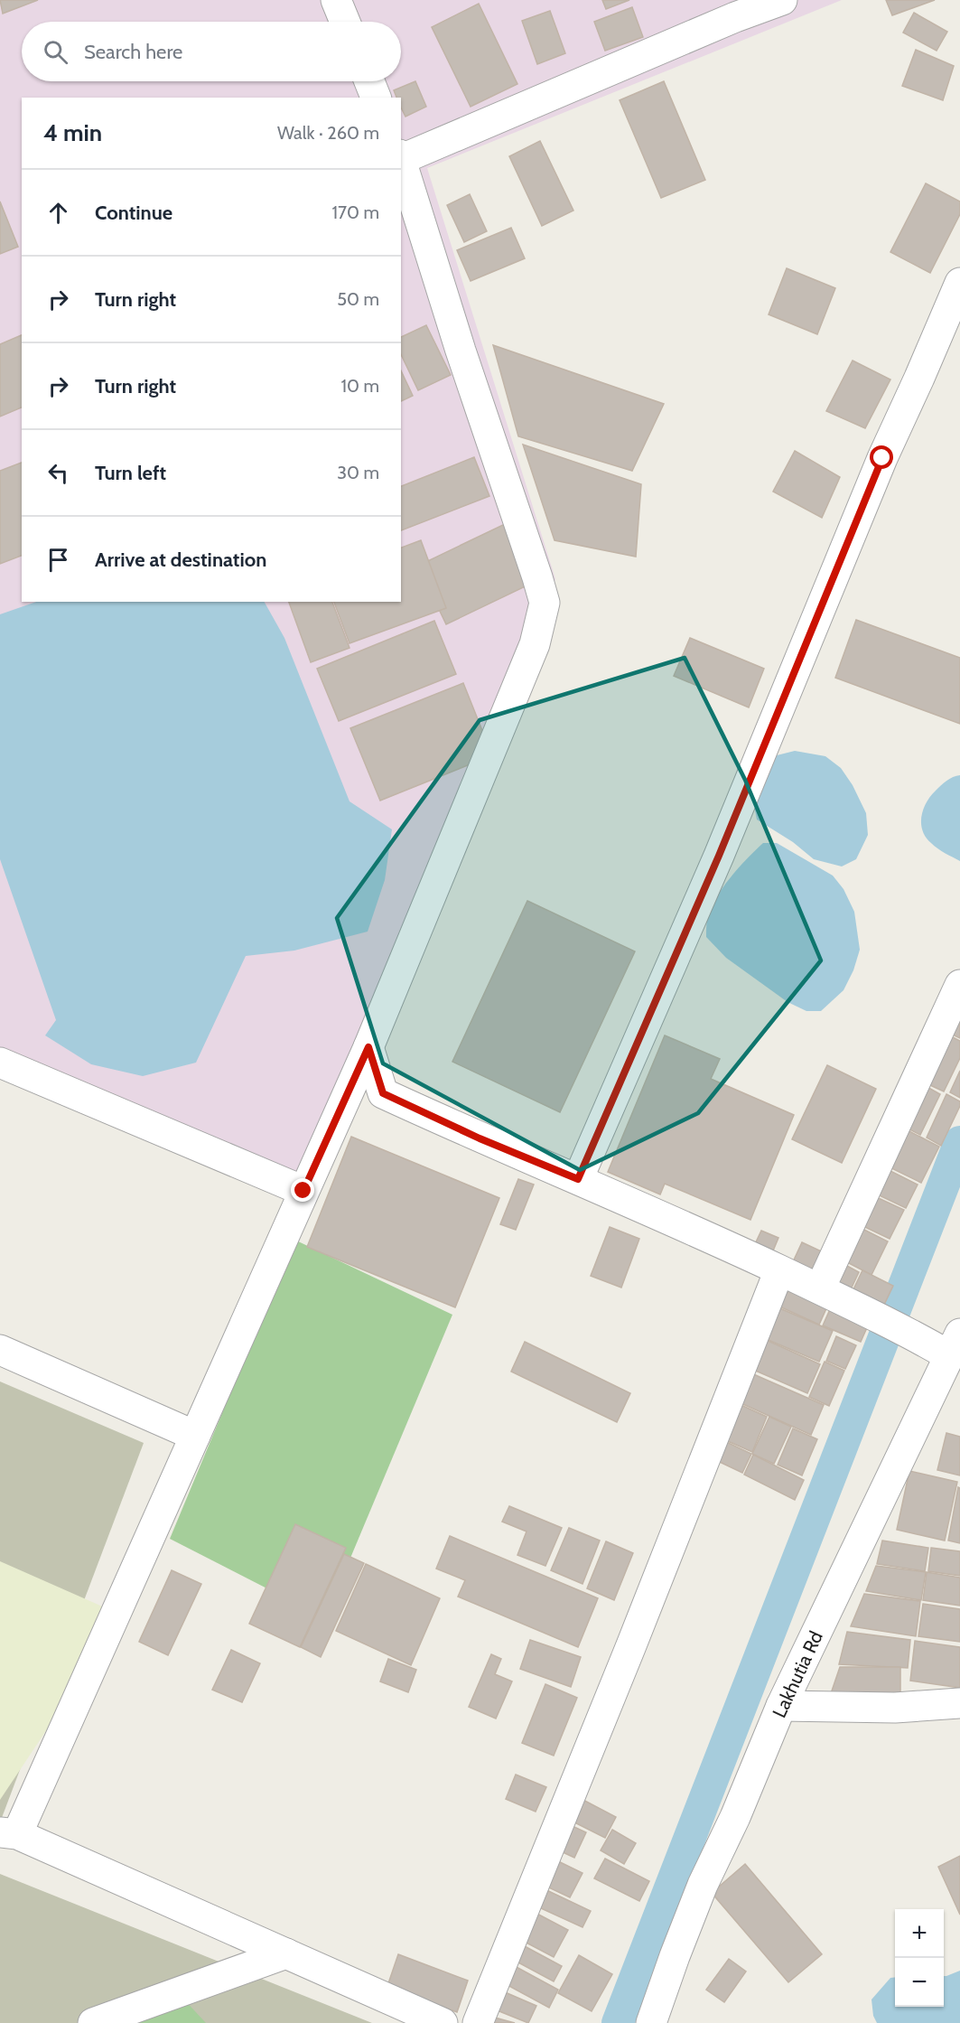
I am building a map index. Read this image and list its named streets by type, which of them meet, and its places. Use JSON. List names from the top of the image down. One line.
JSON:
{"streets":{"street":["Lakhutia Rd"]},"page":{"search":"Search here","heading":["4 min","Walk · 260 m"],"list":[["Continue","170 m"],["Turn right","50 m"],["Turn right","10 m"],["Turn left","30 m"],"Arrive at destination"],"map_buttons":["+","−"]}}
